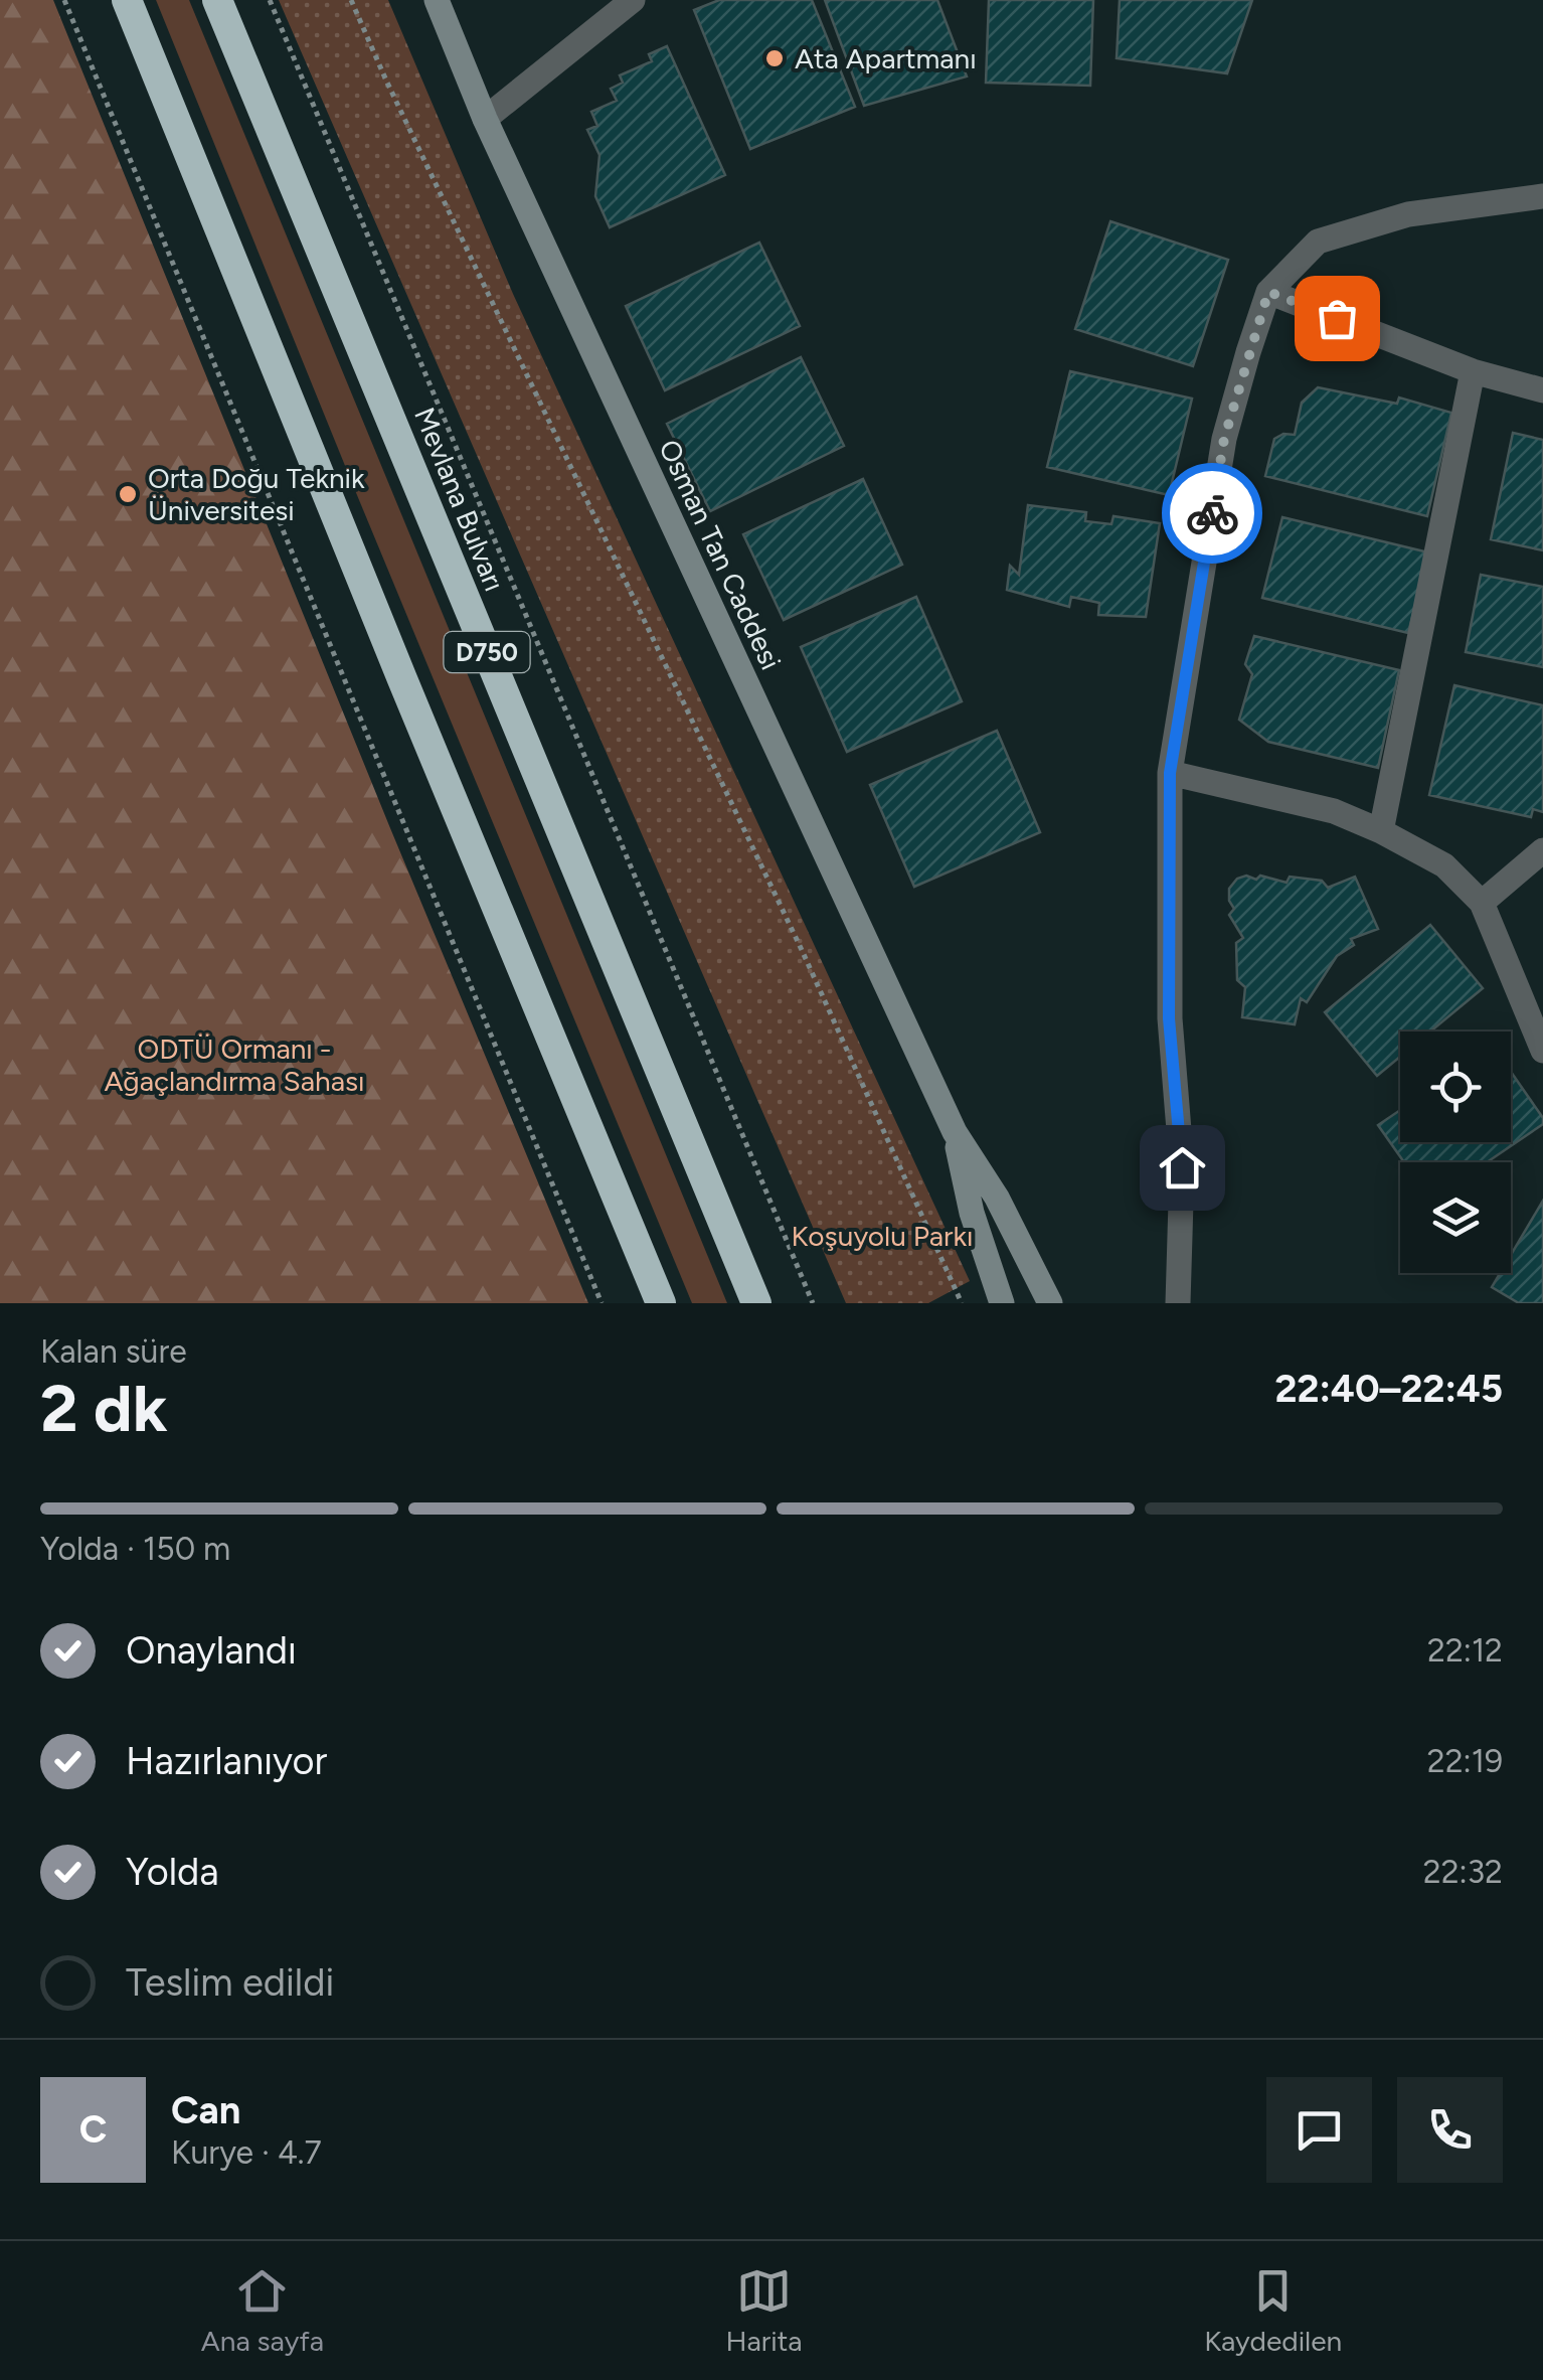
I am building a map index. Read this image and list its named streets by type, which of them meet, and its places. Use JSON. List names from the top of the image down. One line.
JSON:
{"streets":{"highway":["Mevlana Bulvarı","D750"],"street":["Osman Tan Caddesi"]},"parks":["ODTÜ Ormanı - Ağaçlandırma Sahası","Koşuyolu Parkı"],"places":["Ata Apartmanı","Orta Doğu Teknik Üniversitesi"],"page":{"heading":["2 dk","Kalan süre","22:40–22:45"],"panel":["Can","Kurye · 4.7"],"bar":"Yolda · 150 m","list":[["Onaylandı","22:12"],["Hazırlanıyor","22:19"],["Yolda","22:32"],"Teslim edildi"],"round":"C","tabs":["Ana sayfa","Harita","Kaydedilen"]}}
